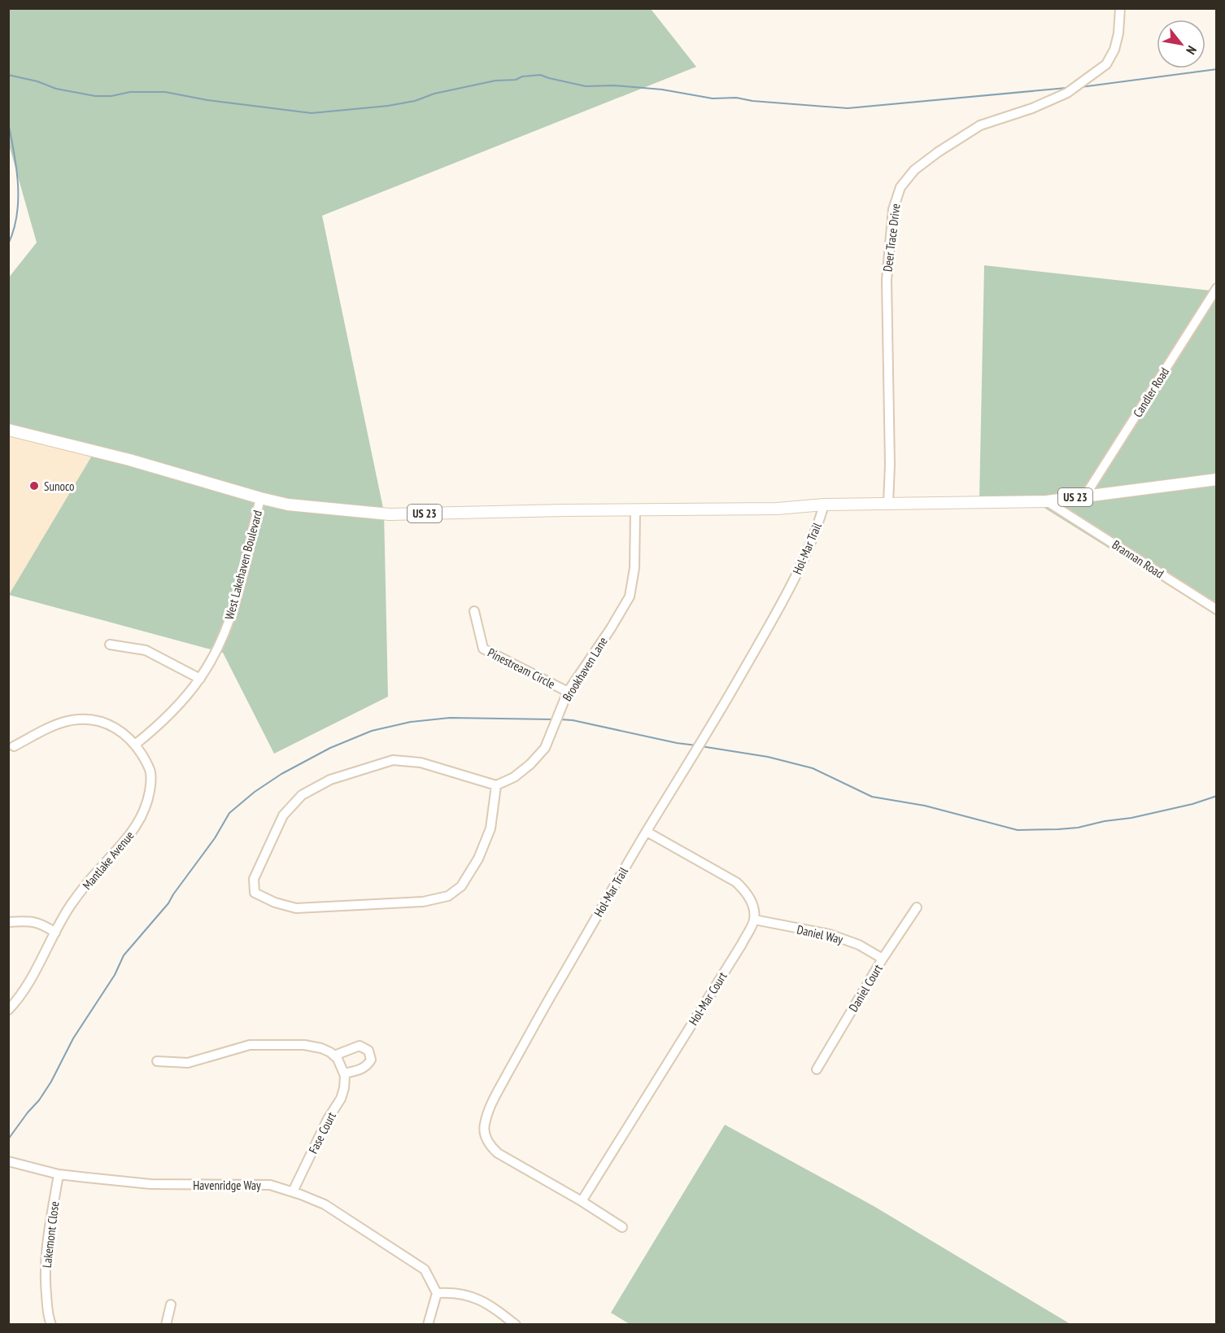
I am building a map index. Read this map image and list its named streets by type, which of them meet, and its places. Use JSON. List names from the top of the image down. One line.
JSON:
{"streets":{"main road":["US 23"],"street":["Deer Trace Drive","Candler Road","Hol-Mar Trail","Brannan Road","West Lakehaven Boulevard","Pinestream Circle","Brookhaven Lane","Mantlake Avenue","Daniel Way","Daniel Court","Hol-Mar Court","Fase Court","Havenridge Way","Lakemont Close"]},"crossings":[["Deer Trace Drive","US 23"],["Candler Road","US 23"],["US 23","Hol-Mar Trail"],["US 23","Brannan Road"],["US 23","West Lakehaven Boulevard"],["US 23","Brookhaven Lane"],["Hol-Mar Trail","Hol-Mar Court"],["West Lakehaven Boulevard","Mantlake Avenue"],["Pinestream Circle","Brookhaven Lane"],["Daniel Way","Daniel Court"],["Daniel Way","Hol-Mar Court"],["Fase Court","Havenridge Way"],["Havenridge Way","Lakemont Close"]],"places":["Sunoco"],"north":"bottom right"}
